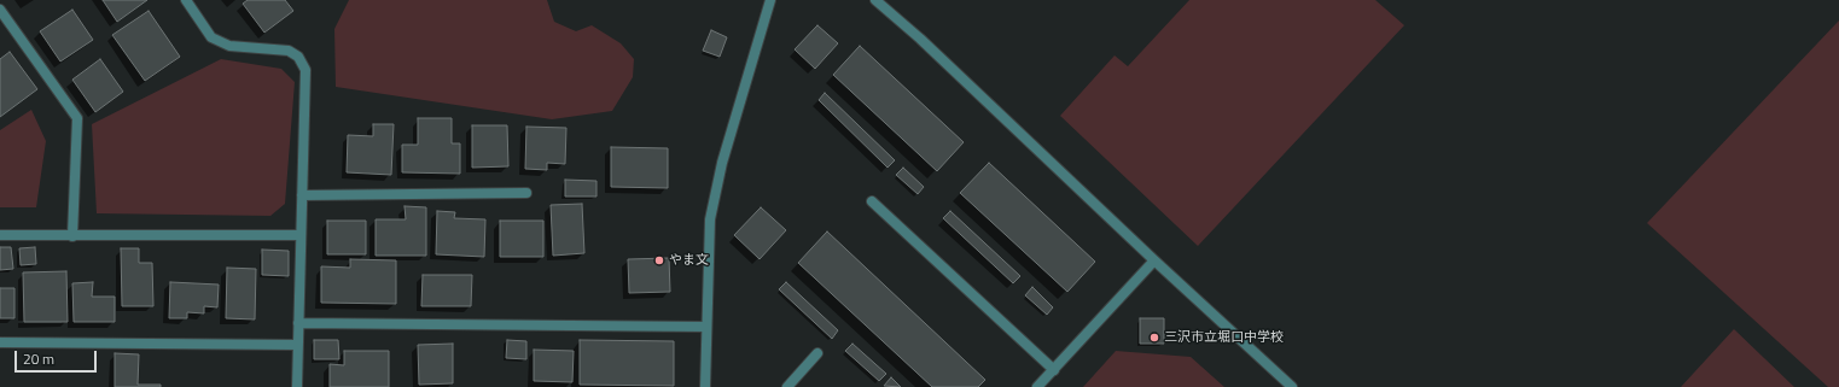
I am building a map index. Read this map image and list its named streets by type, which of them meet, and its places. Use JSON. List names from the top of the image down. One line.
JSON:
{"places":["やま文","三沢市立堀口中学校"],"scale_bar":"20 m"}
